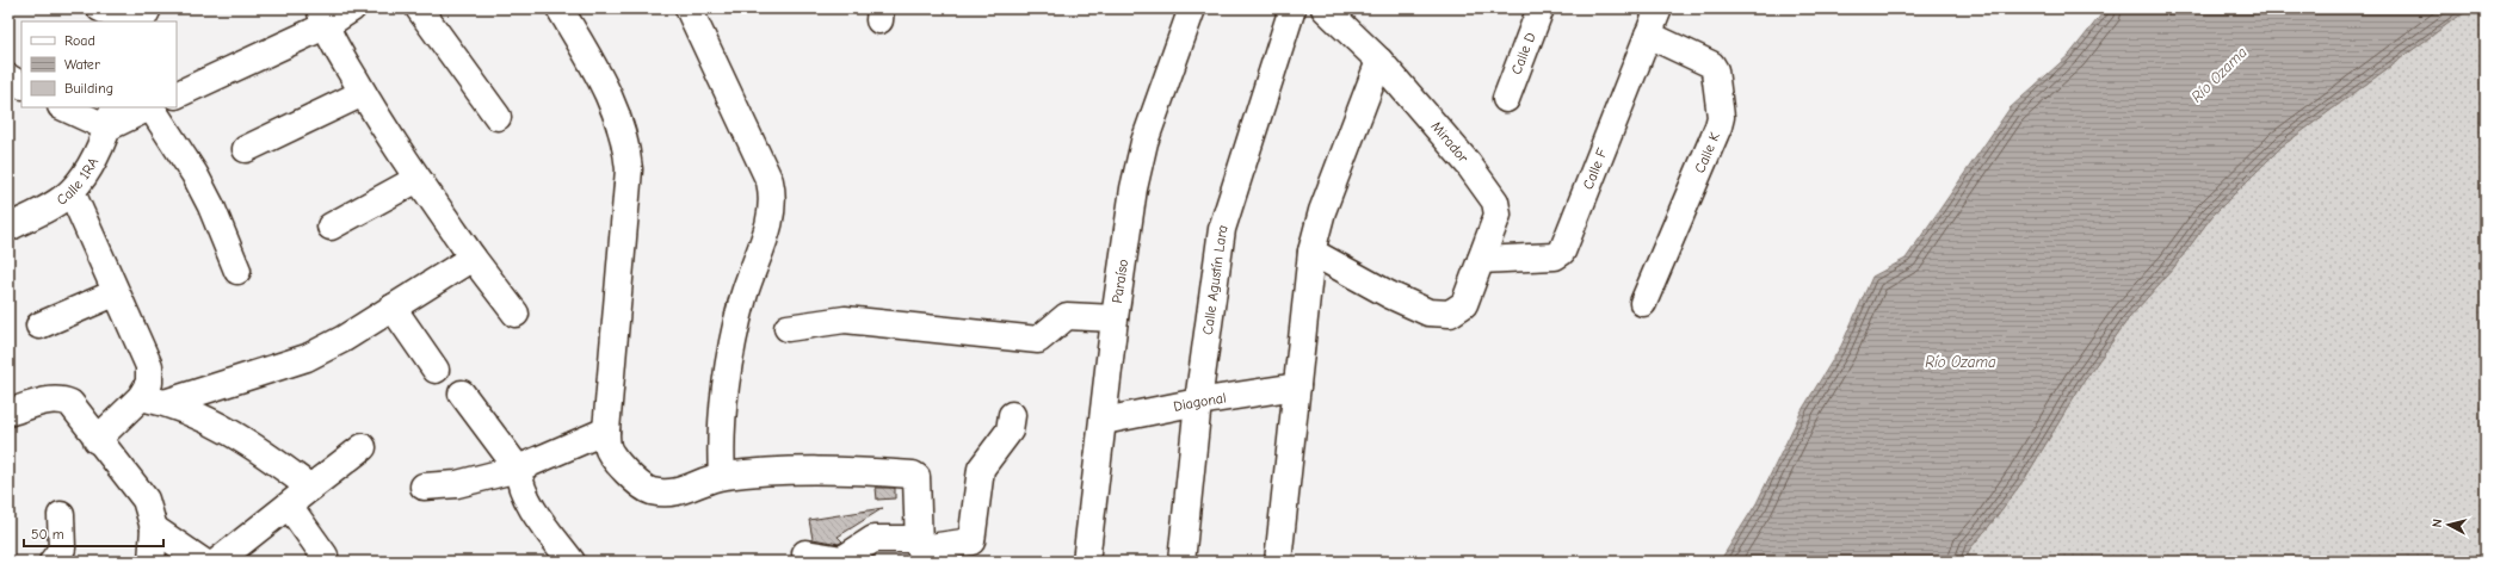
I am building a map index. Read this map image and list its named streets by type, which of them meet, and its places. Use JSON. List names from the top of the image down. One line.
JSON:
{"streets":{"street":["Calle D","Mirador","Calle K","Calle F","Calle 1RA","Calle Agustín Lara","Paraíso","Diagonal"]},"crossings":[["Mirador","Calle F"],["Calle K","Calle F"],["Calle Agustín Lara","Diagonal"],["Paraíso","Diagonal"]],"water":["Río Ozama"],"legend":["Road","Water","Building"],"scale_bar":"50 m","north":"left"}
